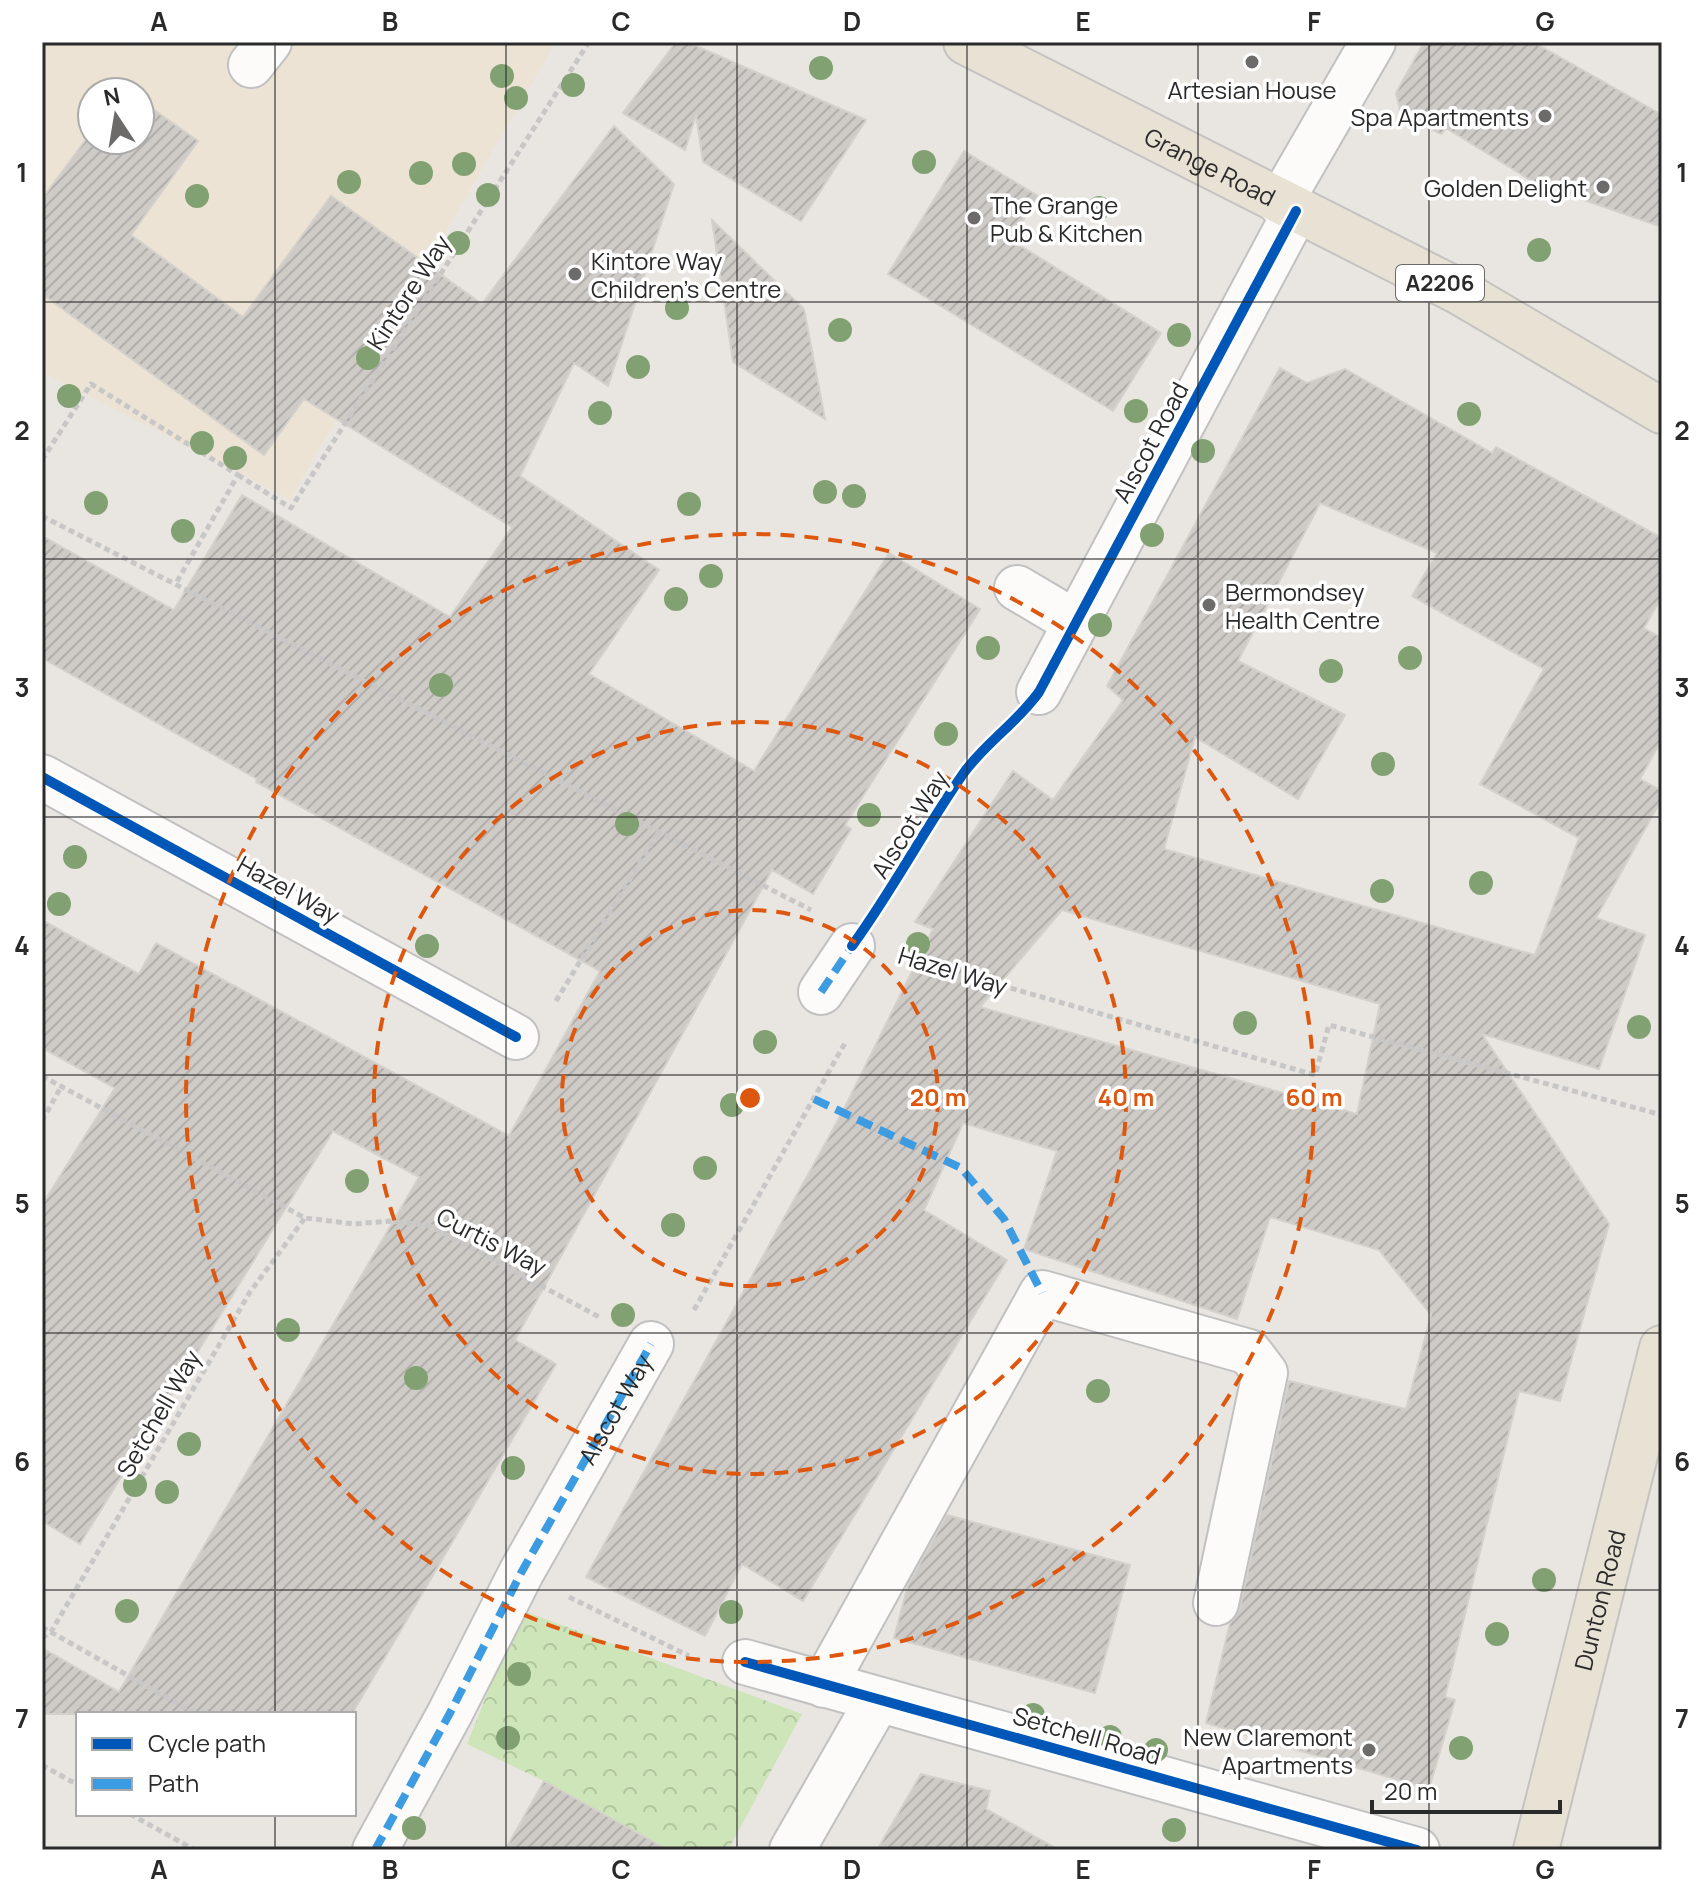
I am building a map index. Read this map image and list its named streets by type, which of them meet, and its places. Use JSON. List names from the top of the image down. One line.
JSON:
{"streets":{"main road":["Grange Road","A2206","Dunton Road"],"street":["Alscot Road","Alscot Way","Hazel Way","Setchell Road"],"path":["Kintore Way","Curtis Way","Setchell Way"]},"crossings":[["Grange Road","Alscot Road"],["Alscot Way","Curtis Way"],["Curtis Way","Setchell Way"]],"places":["Artesian House","Spa Apartments","Golden Delight","The Grange Pub & Kitchen","Kintore Way Children's Centre","Bermondsey Health Centre","New Claremont Apartments"],"legend":["Cycle path","Path"],"scale_bar":"20 m","north":"top","grid":{"columns":["A","B","C","D","E","F","G"],"rows":["1","2","3","4","5","6","7"]},"rings":["20 m","40 m","60 m"]}
